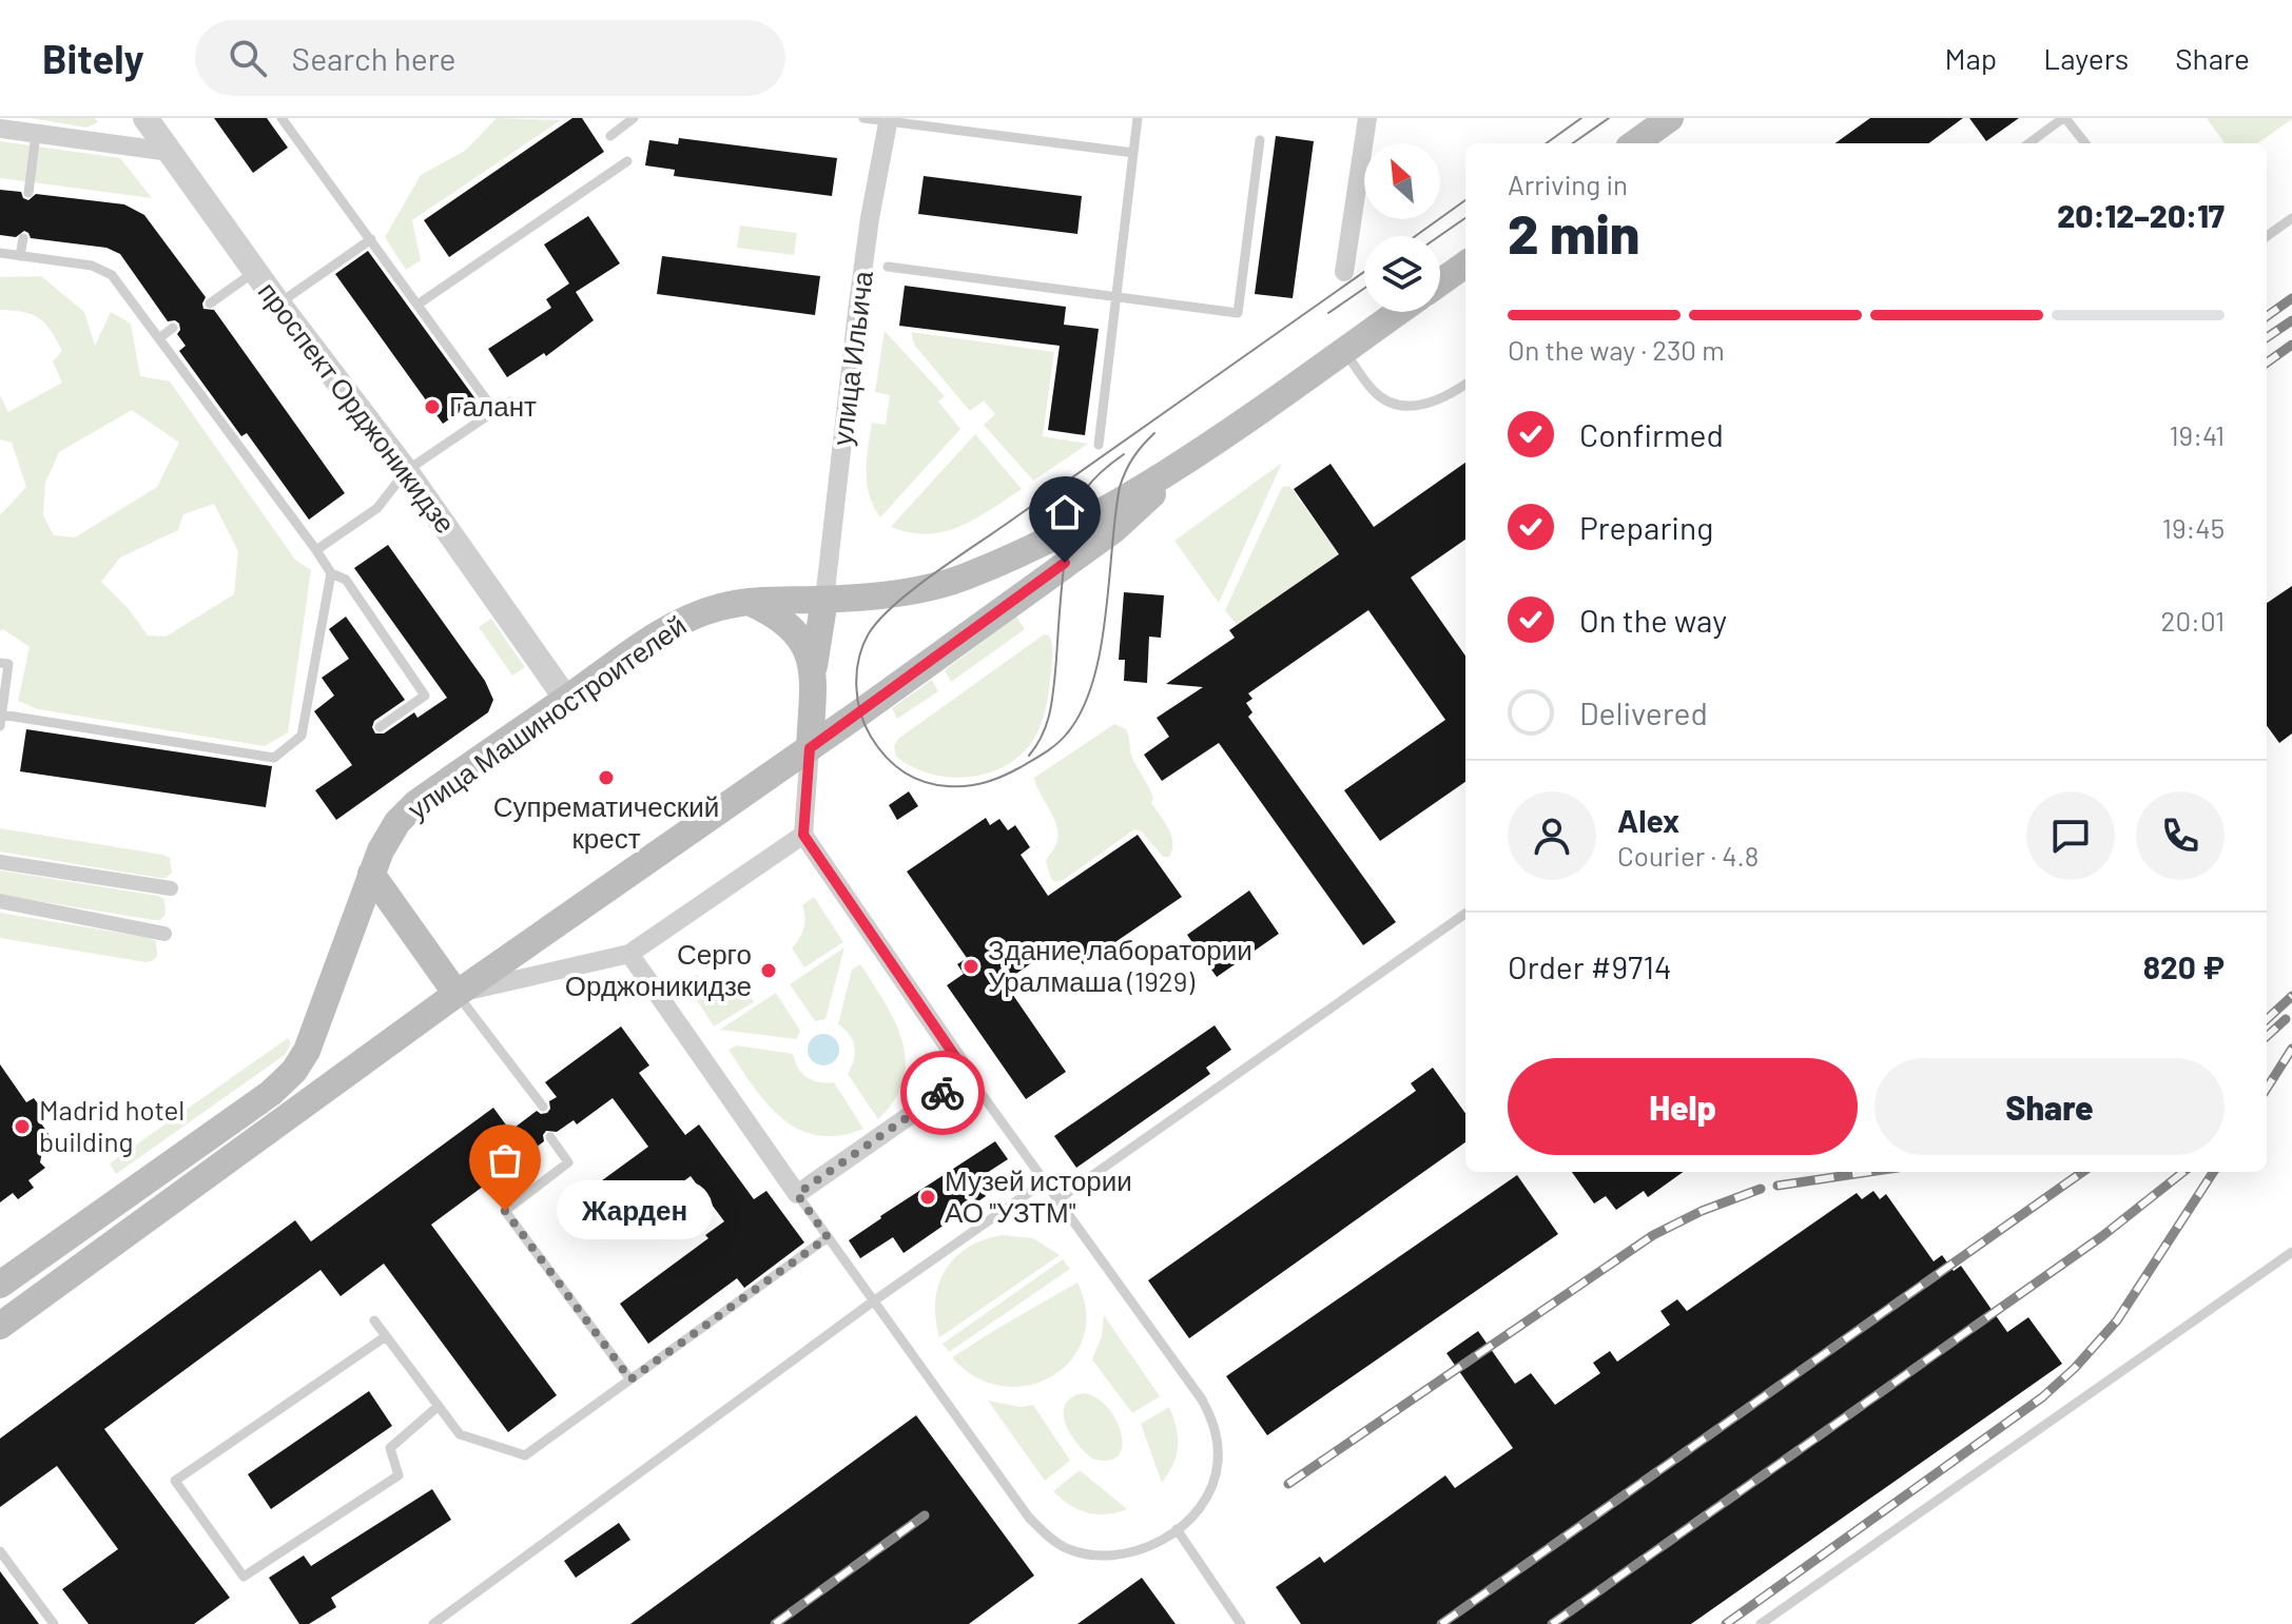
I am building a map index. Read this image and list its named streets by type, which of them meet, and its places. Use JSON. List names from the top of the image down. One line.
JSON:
{"streets":{"main road":["улица Машиностроителей"],"street":["улица Ильича","проспект Орджоникидзе"]},"crossings":[["улица Ильича","улица Машиностроителей"],["проспект Орджоникидзе","улица Машиностроителей"]],"places":["Галант","Супрематический крест","Здание лаборатории Уралмаша (1929)","Серго Орджоникидзе","Madrid hotel building","Музей истории АО \"УЗТМ\"","Жарден"],"north":"top left","page":{"header":"Bitely","search":"Search here","nav":["Map","Layers","Share"],"heading":["2 min","Arriving in","20:12–20:17"],"panel":["Alex","Courier · 4.8","Order #9714","820 ₽"],"bar":"On the way · 230 m","list":[["Confirmed","19:41"],["Preparing","19:45"],["On the way","20:01"],"Delivered"],"buttons":["Help","Share"],"bubble":"Жарден"}}
